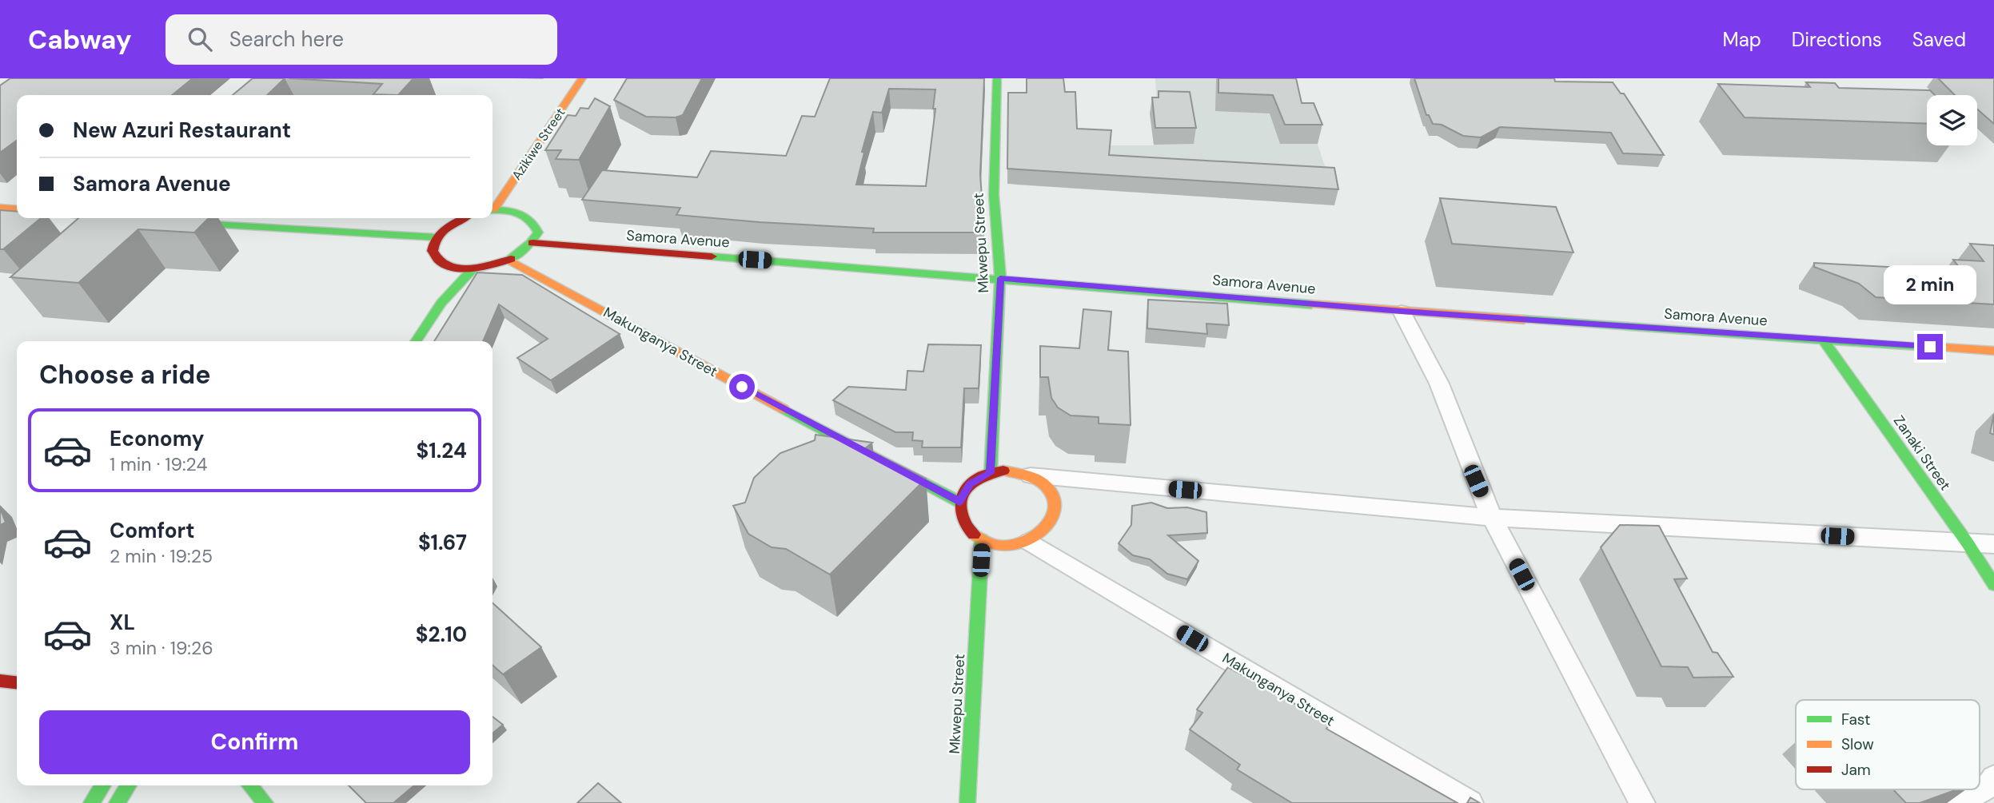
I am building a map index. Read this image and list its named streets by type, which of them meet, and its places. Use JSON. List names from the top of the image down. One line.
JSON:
{"streets":{"street":["Azikiwe Street","Samora Avenue","Mkwepu Street","Makunganya Street","Zanaki Street"]},"crossings":[["Samora Avenue","Mkwepu Street"],["Samora Avenue","Zanaki Street"],["Mkwepu Street","Makunganya Street"]],"legend":["Fast","Slow","Jam"],"page":{"header":"Cabway","search":"Search here","nav":["Map","Directions","Saved"],"banner":["New Azuri Restaurant","Samora Avenue"],"bubble":"2 min","heading":"Choose a ride","list":[{"name":"Economy","note":"1 min · 19:24","value":"$1.24"},{"name":"Comfort","note":"2 min · 19:25","value":"$1.67"},{"name":"XL","note":"3 min · 19:26","value":"$2.10"}],"buttons":"Confirm"}}
